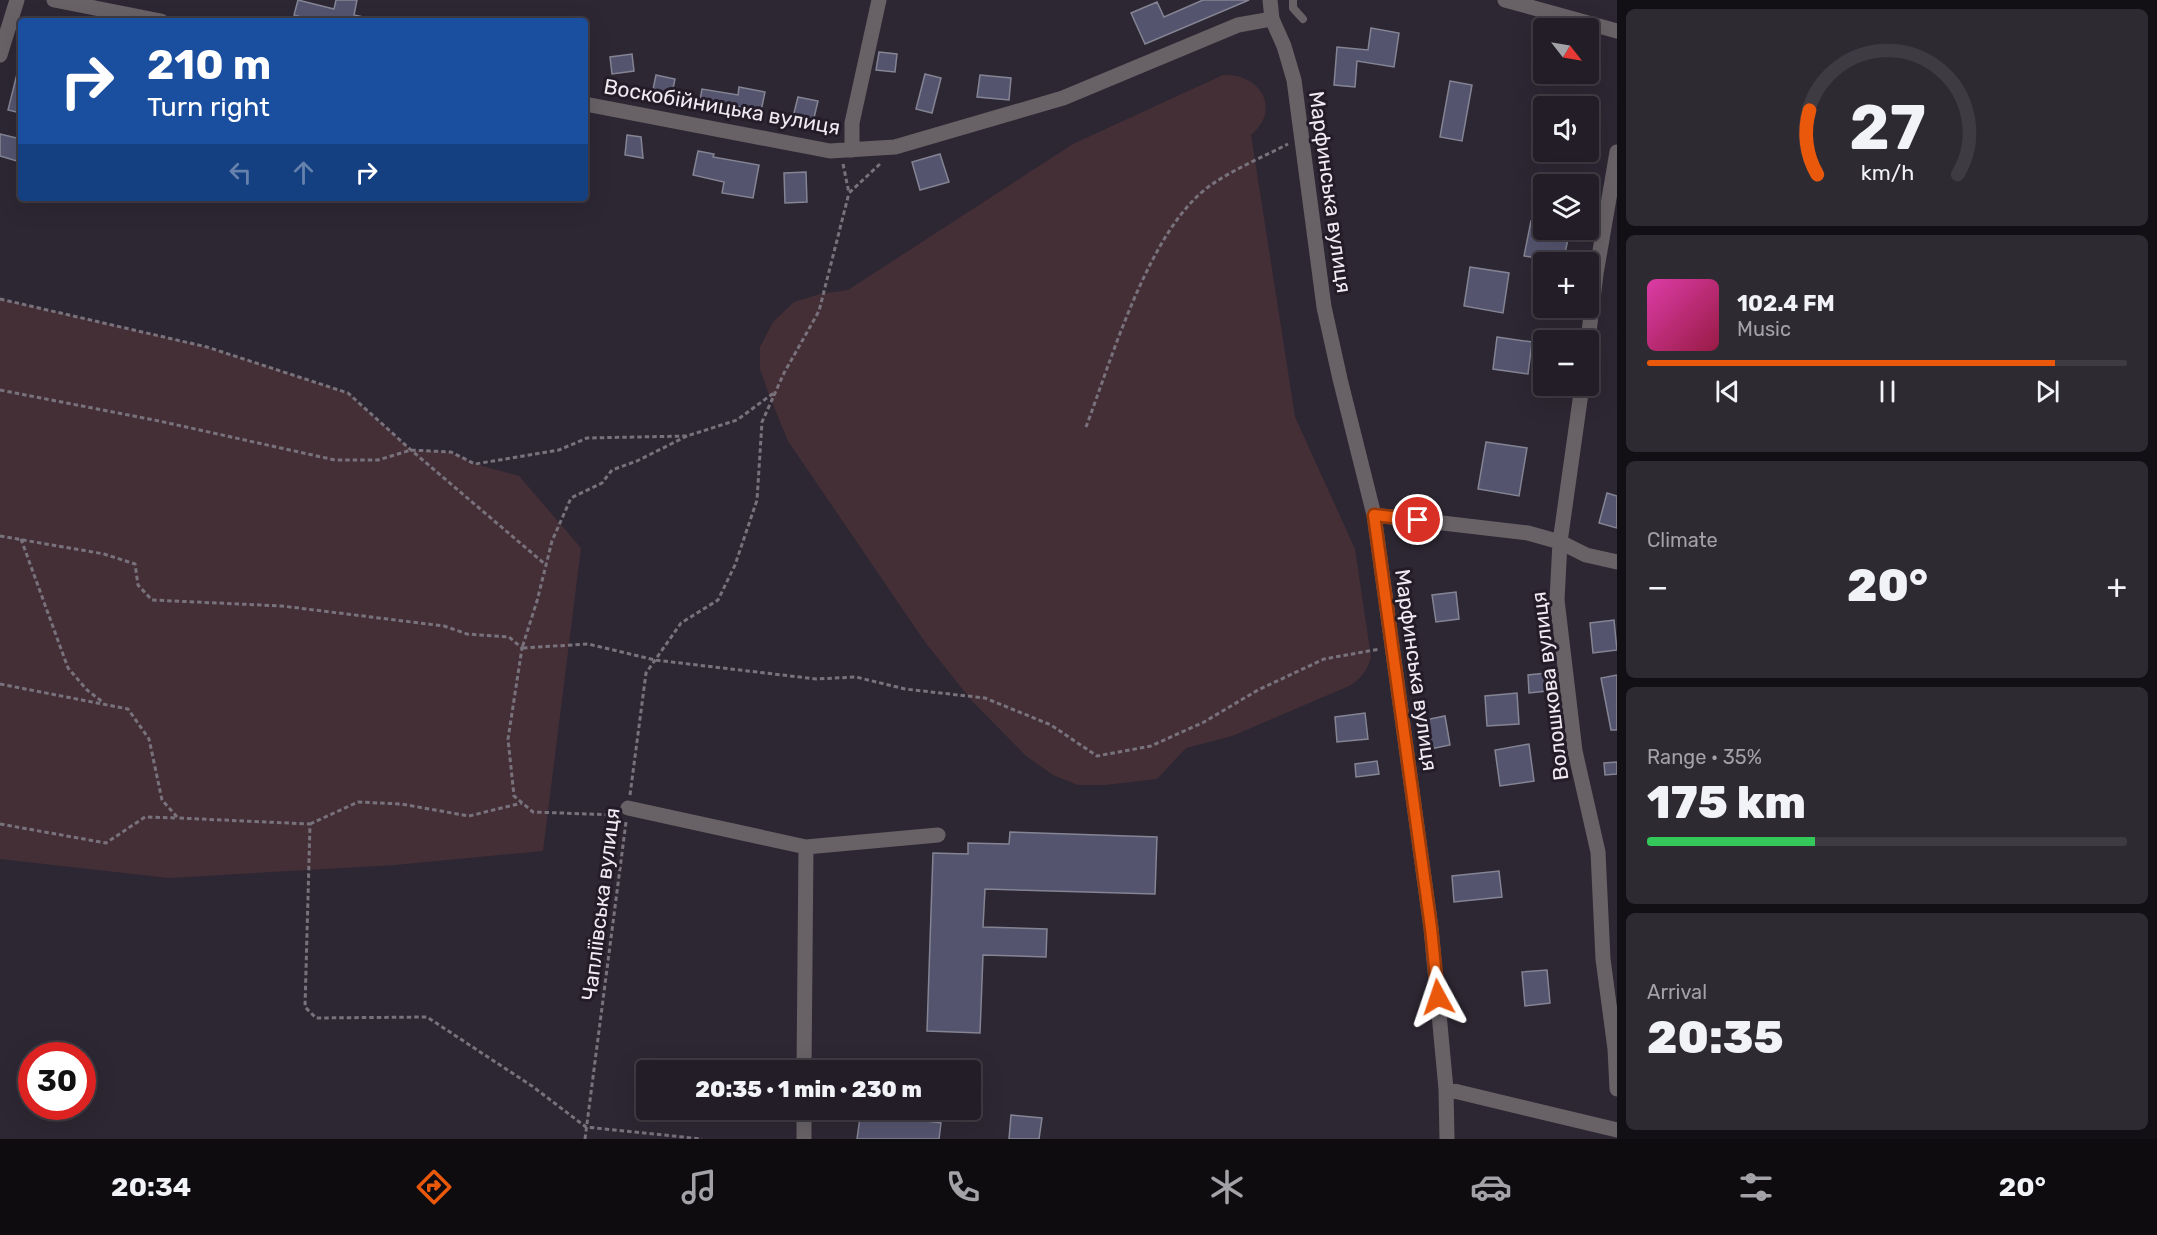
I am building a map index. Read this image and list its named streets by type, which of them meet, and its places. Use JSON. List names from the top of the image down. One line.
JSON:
{"streets":{"street":["Воскобійницька вулиця","Марфинська вулиця","Волошкова вулиця"],"path":["Чапліївська вулиця"]},"crossings":[["Воскобійницька вулиця","Марфинська вулиця"]],"north":"bottom right","page":{"map_buttons":["+","−"],"turn":["210 m","Turn right"],"song":["102.4 FM","Music"],"tile":["Climate",["Range · 35%","175 km"],["Arrival","20:35"]],"heat":["−","20°","+"],"limit":"30","trip":"20:35 · 1 min · 230 m","tabs":["20:34","20°"],"gauge":["27","km/h"]}}
